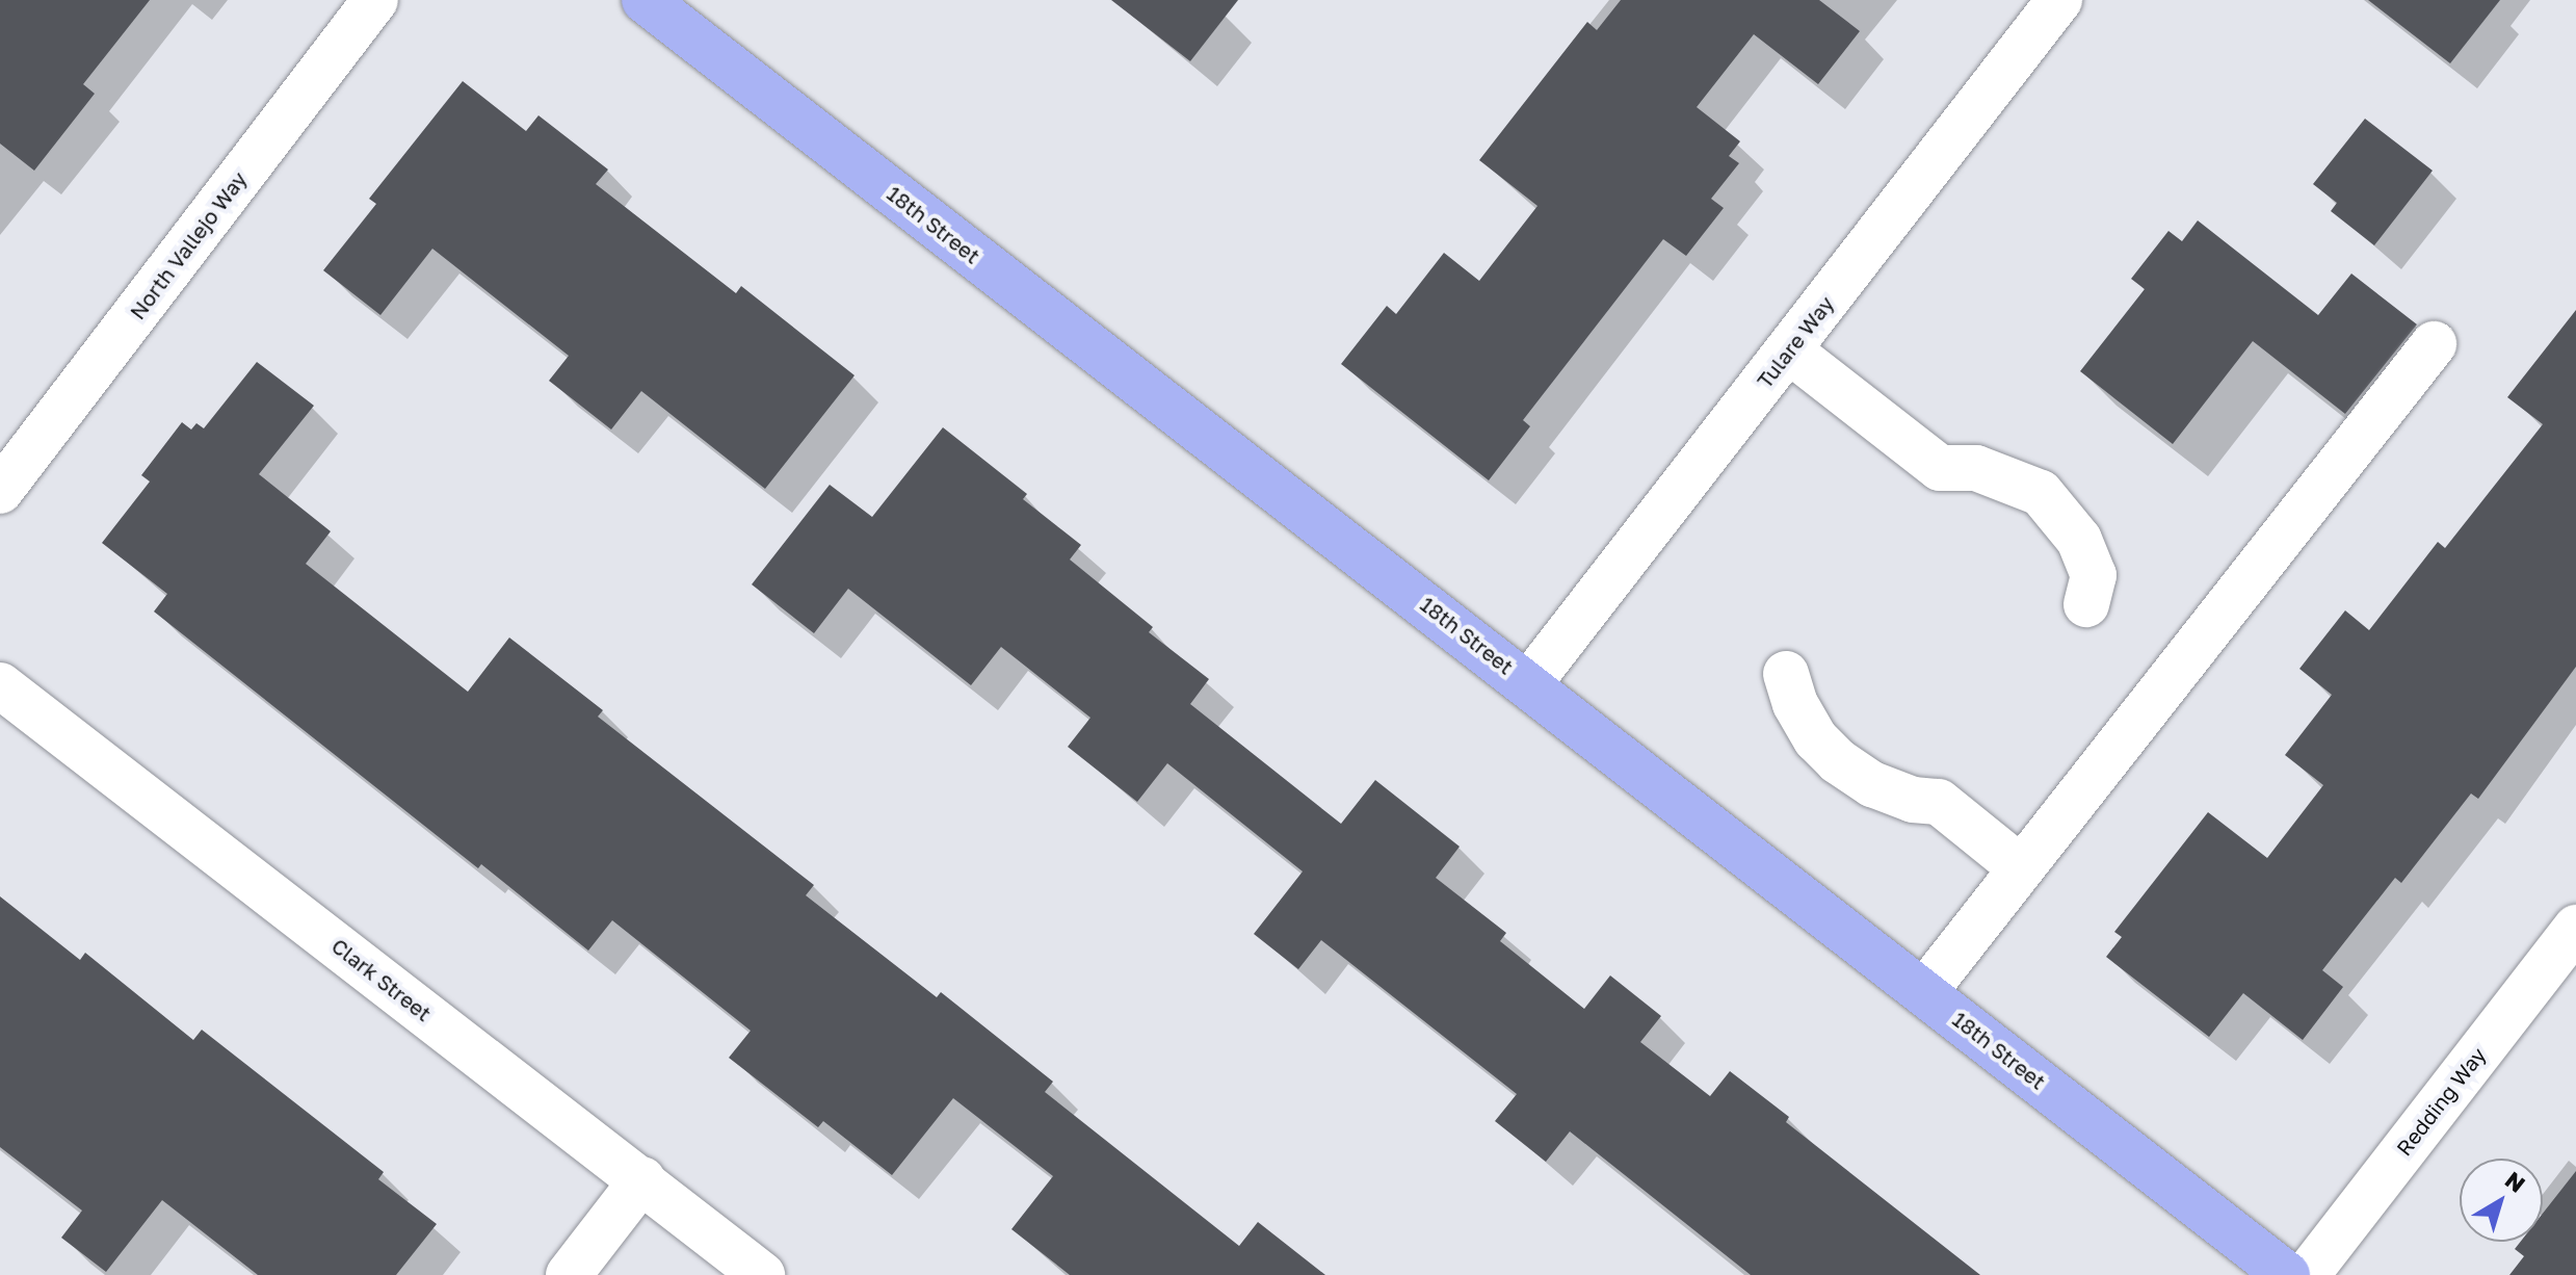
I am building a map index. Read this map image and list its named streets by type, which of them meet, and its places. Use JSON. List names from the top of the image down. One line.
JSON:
{"streets":{"main road":["18th Street"],"street":["North Vallejo Way","Tulare Way","Clark Street","Redding Way"]},"crossings":[["18th Street","Tulare Way"]],"north":"top right"}
